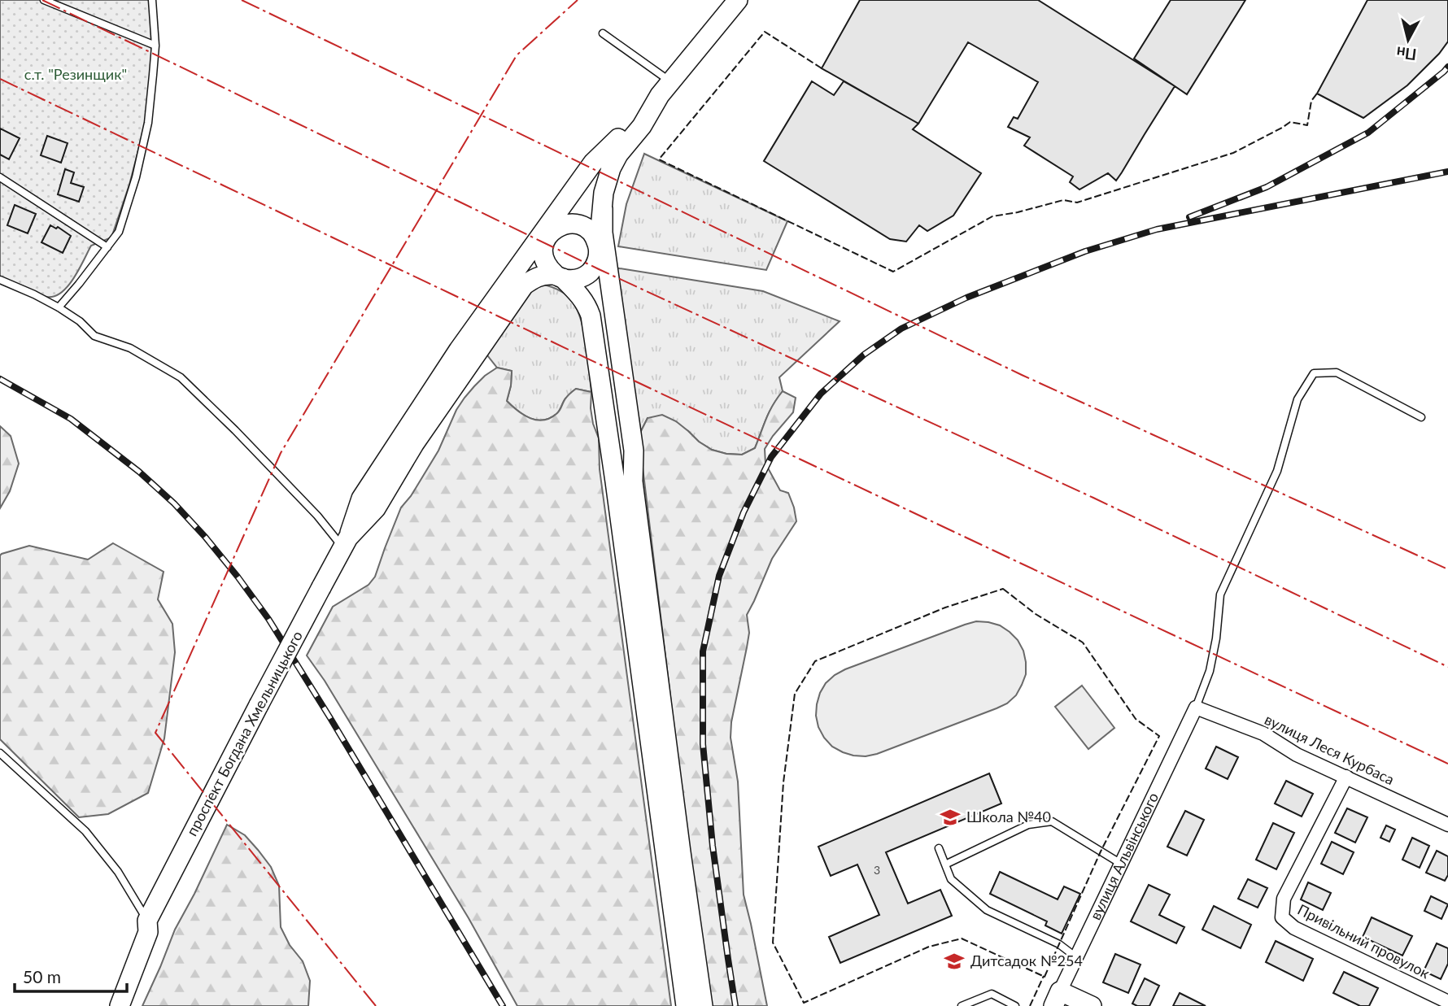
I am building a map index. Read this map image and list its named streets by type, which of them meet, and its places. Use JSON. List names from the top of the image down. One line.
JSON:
{"streets":{"main road":["проспект Богдана Хмельницького"],"street":["вулиця Леся Курбаса","вулиця Альвінського","Привільний провулок"]},"crossings":[["вулиця Леся Курбаса","вулиця Альвінського"],["вулиця Леся Курбаса","Привільний провулок"]],"parks":["с.т. \"Резинщик\""],"places":{"school or university":["Школа №40","Дитсадок №254"]},"house_numbers":["3"],"scale_bar":"50 m","north":"bottom"}
